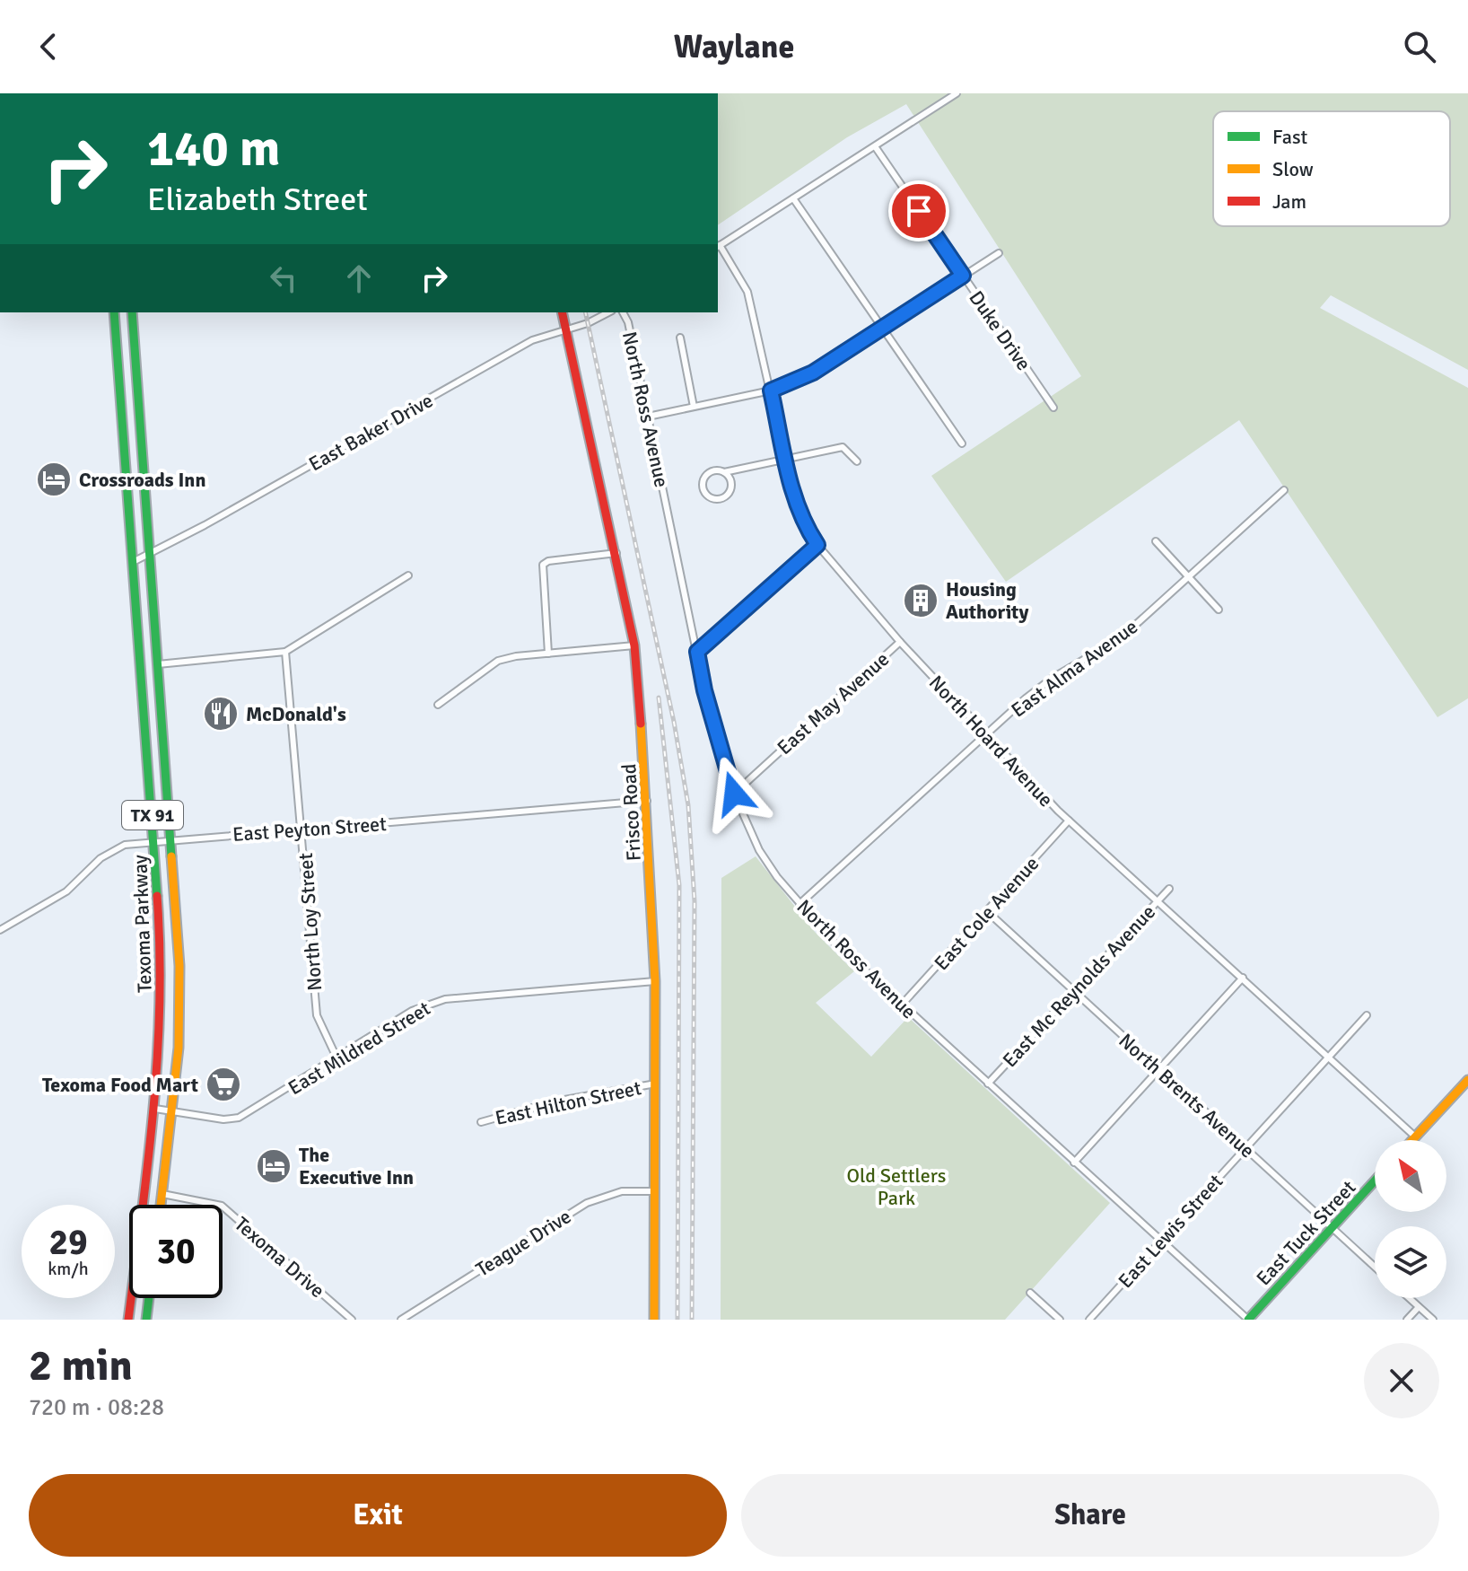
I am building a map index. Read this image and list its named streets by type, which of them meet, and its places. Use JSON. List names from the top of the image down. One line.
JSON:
{"streets":{"main road":["Frisco Road","TX 91","Texoma Parkway","East Tuck Street"],"street":["Duke Drive","North Ross Avenue","East Baker Drive","East Alma Avenue","East May Avenue","North Hoard Avenue","East Peyton Street","East Cole Avenue","North Loy Street","East Mc Reynolds Avenue","East Mildred Street","North Brents Avenue","East Hilton Street","East Lewis Street","Teague Drive","Texoma Drive"]},"crossings":[["North Ross Avenue","East Alma Avenue"],["North Ross Avenue","East May Avenue"],["North Ross Avenue","East Cole Avenue"],["North Ross Avenue","East Mc Reynolds Avenue"],["North Ross Avenue","East Lewis Street"],["North Ross Avenue","East Tuck Street"],["East Baker Drive","Frisco Road"],["East Baker Drive","Texoma Parkway"],["East Alma Avenue","North Hoard Avenue"],["East May Avenue","North Hoard Avenue"],["North Hoard Avenue","East Cole Avenue"],["North Hoard Avenue","East Mc Reynolds Avenue"],["North Hoard Avenue","East Lewis Street"],["Frisco Road","East Peyton Street"],["Frisco Road","East Mildred Street"],["Frisco Road","East Hilton Street"],["Frisco Road","Teague Drive"],["East Peyton Street","North Loy Street"],["East Peyton Street","Texoma Parkway"],["East Cole Avenue","North Brents Avenue"],["North Loy Street","East Mildred Street"],["Texoma Parkway","East Mildred Street"],["Texoma Parkway","Texoma Drive"],["East Mc Reynolds Avenue","North Brents Avenue"],["North Brents Avenue","East Lewis Street"],["North Brents Avenue","East Tuck Street"]],"parks":["Old Settlers Park"],"places":{"hotel":["Crossroads Inn","The Executive Inn"],"building":["Housing Authority"],"restaurant":["McDonald's"],"supermarket":["Texoma Food Mart"]},"legend":["Fast","Slow","Jam"],"north":"top left","page":{"header":"Waylane","turn":["140 m","Elizabeth Street"],"speed":"29 km/h","limit":"30","heading":["2 min","720 m · 08:28"],"buttons":["Exit","Share"]}}
